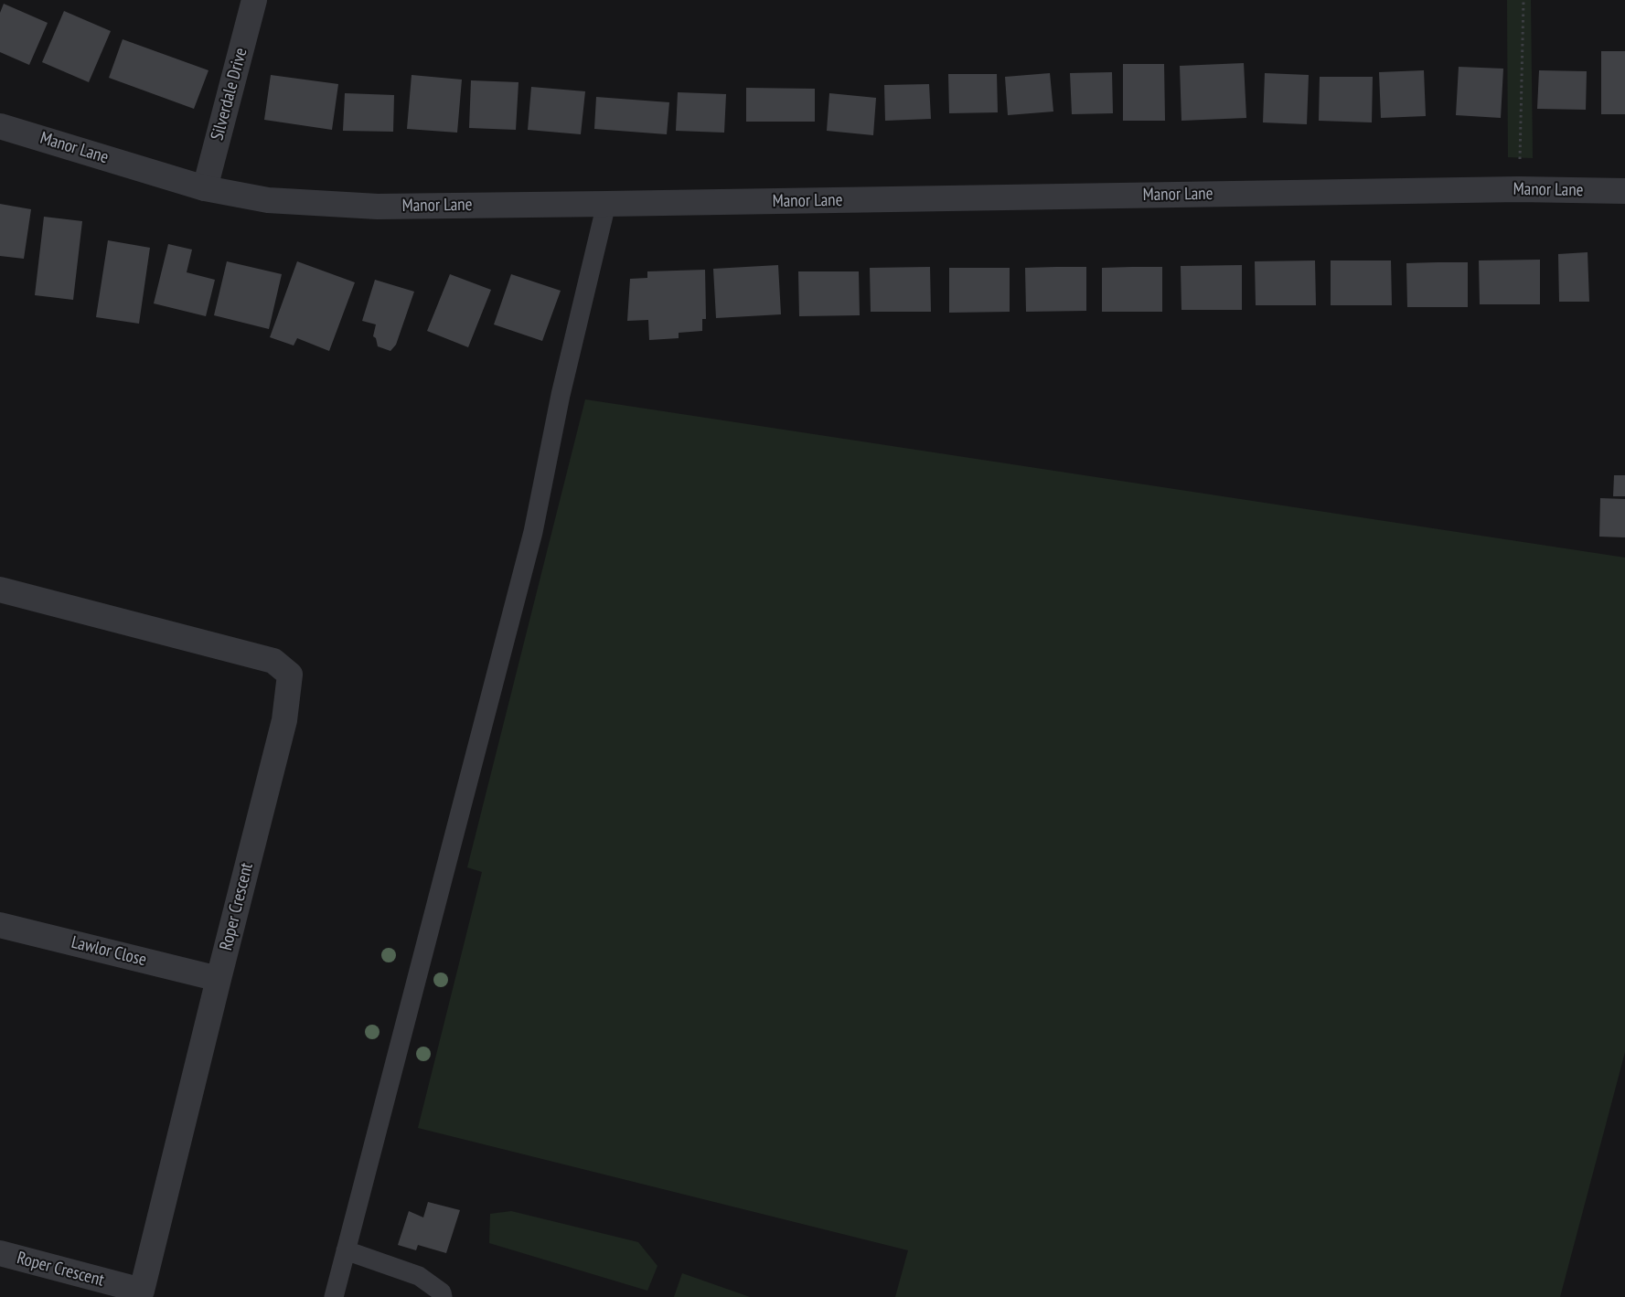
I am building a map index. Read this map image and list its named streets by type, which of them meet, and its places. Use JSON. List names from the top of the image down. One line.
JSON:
{"streets":{"street":["Silverdale Drive","Manor Lane","Roper Crescent","Lawlor Close"]},"crossings":[["Silverdale Drive","Manor Lane"],["Roper Crescent","Lawlor Close"]]}
